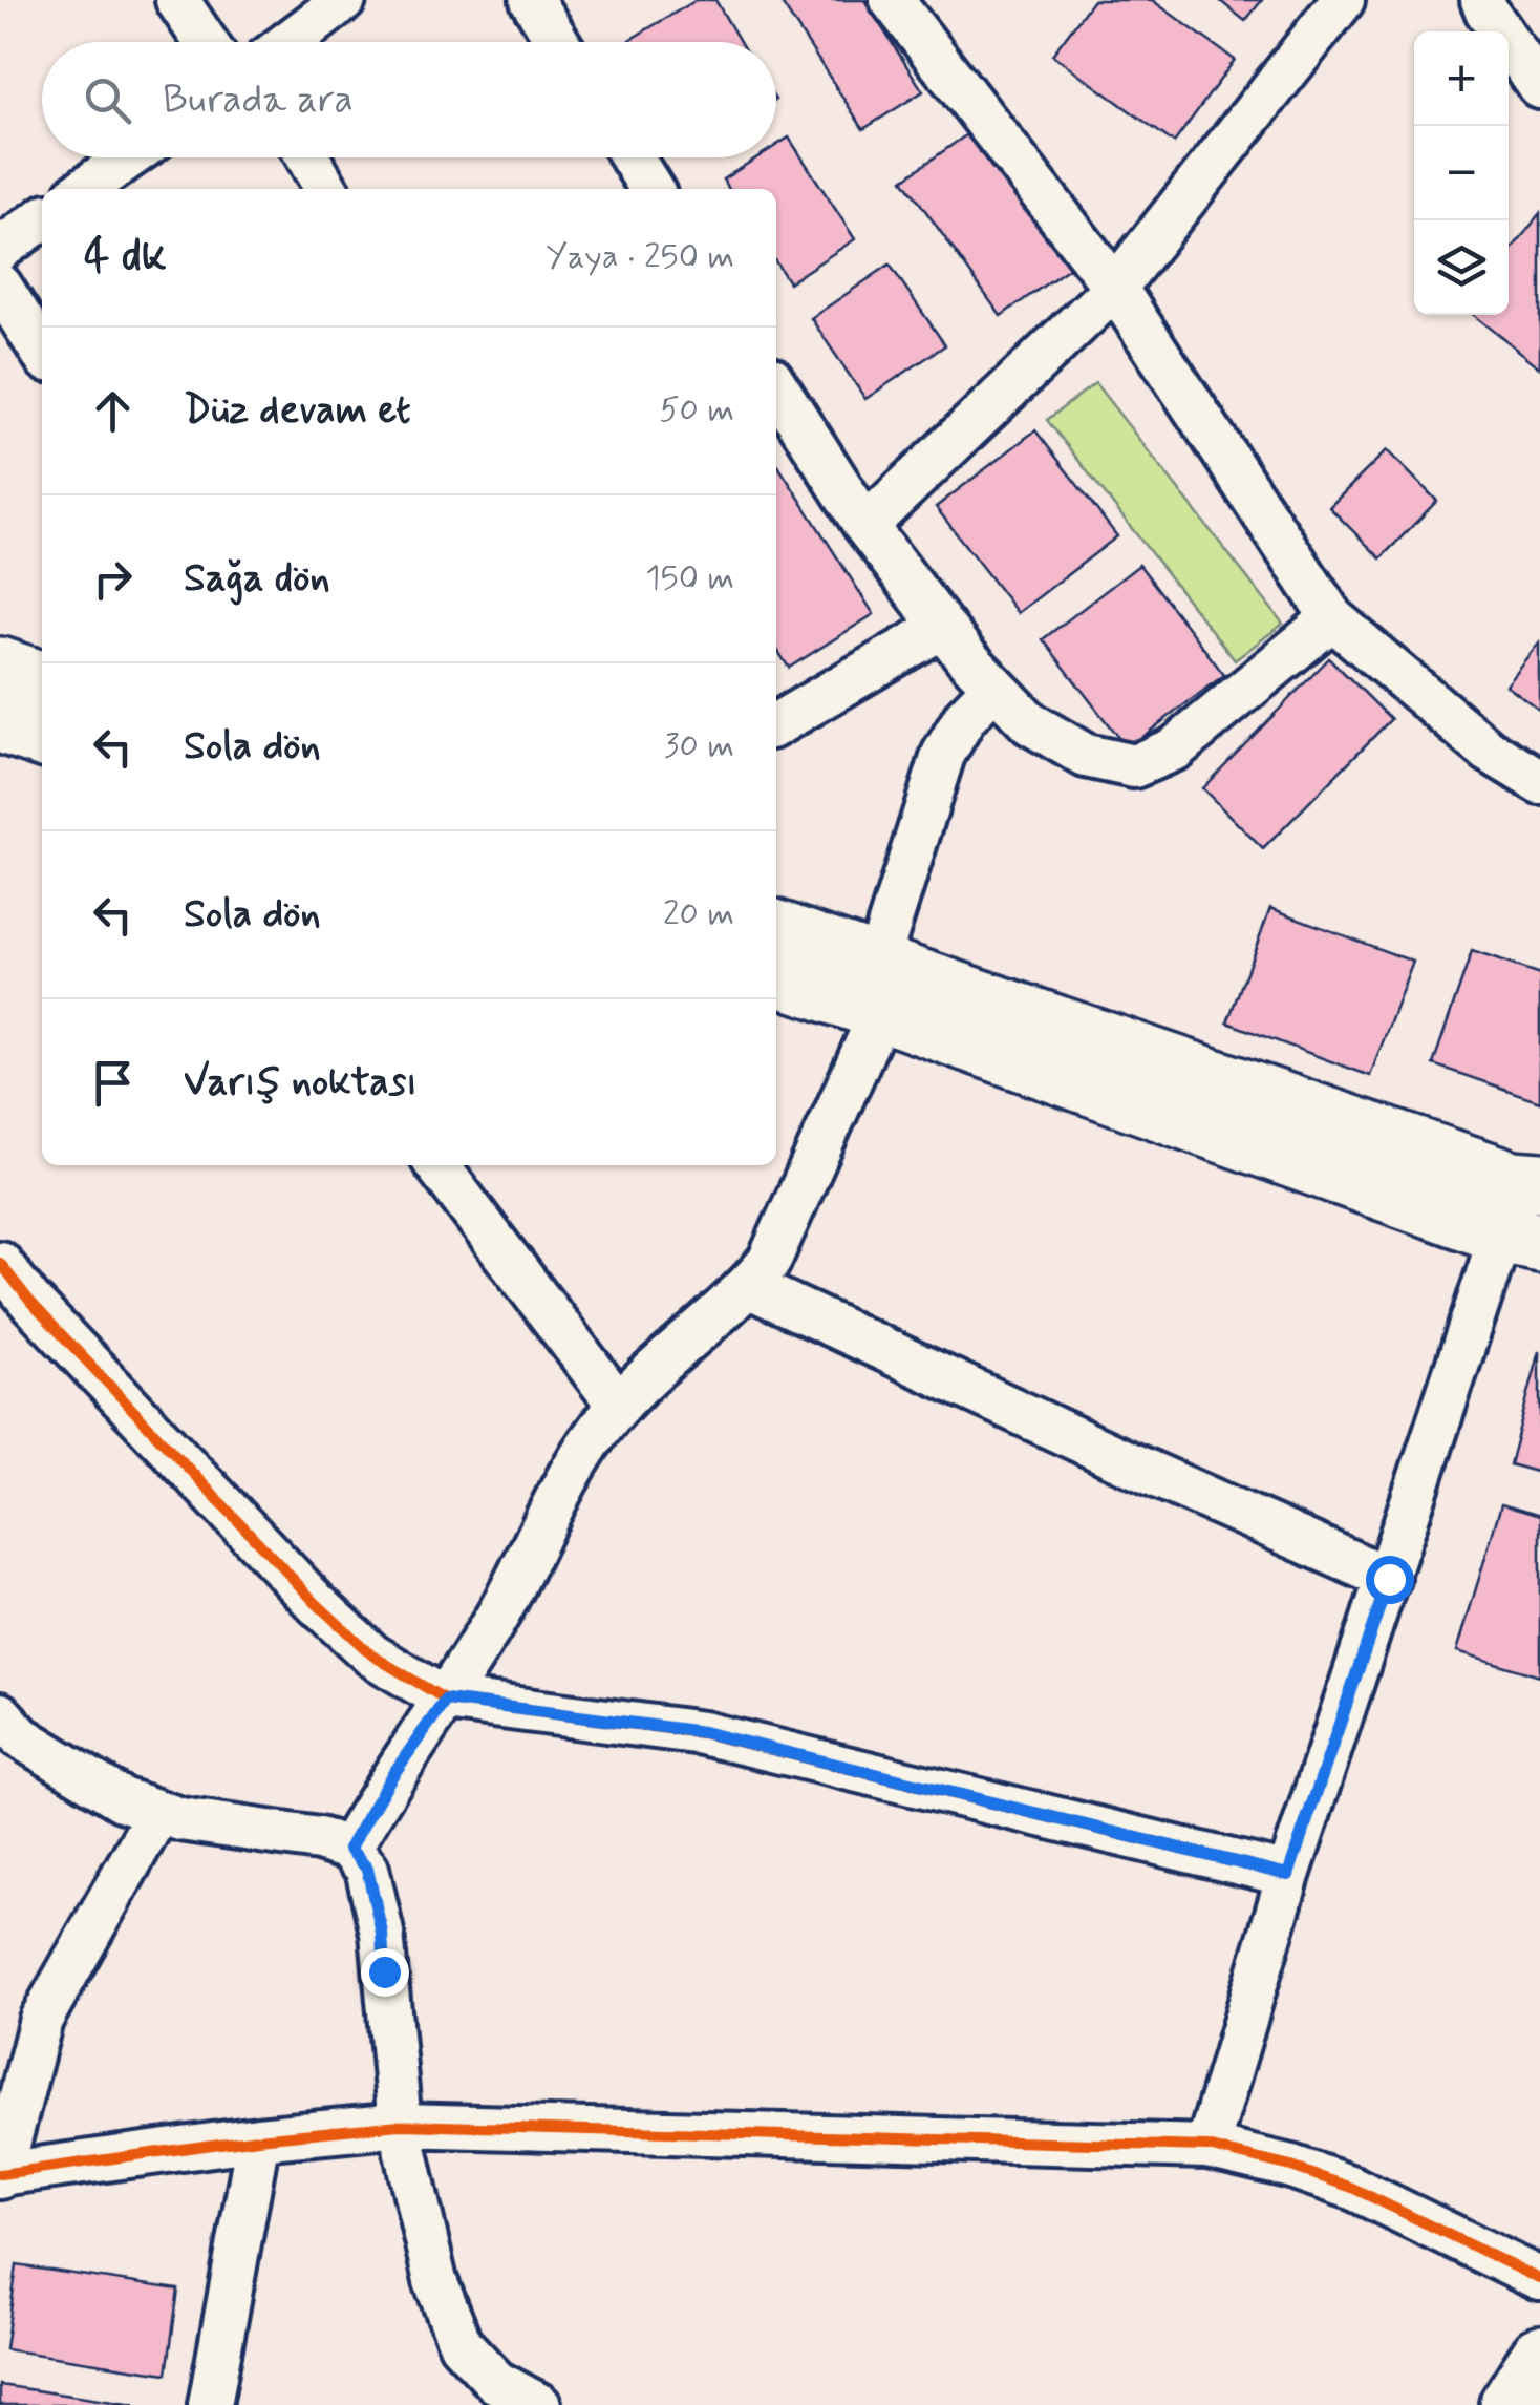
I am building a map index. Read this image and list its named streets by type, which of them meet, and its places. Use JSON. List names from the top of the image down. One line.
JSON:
{"page":{"map_buttons":["+","−"],"search":"Burada ara","heading":["4 dk","Yaya · 250 m"],"list":[["Düz devam et","50 m"],["Sağa dön","150 m"],["Sola dön","30 m"],["Sola dön","20 m"],"Varış noktası"]}}
